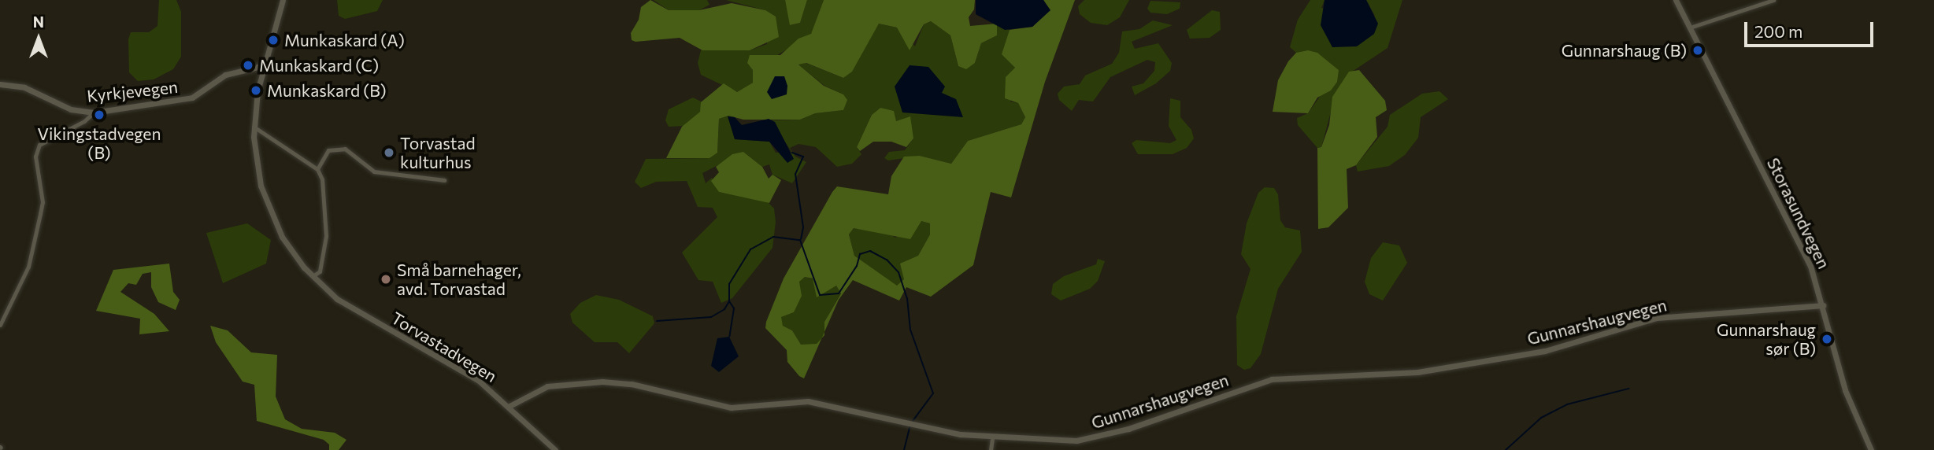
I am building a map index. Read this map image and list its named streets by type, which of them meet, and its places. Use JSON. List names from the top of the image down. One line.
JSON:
{"streets":{"main road":["Kyrkjevegen","Storasundvegen","Gunnarshaugvegen","Torvastadvegen"]},"crossings":[["Kyrkjevegen","Torvastadvegen"],["Storasundvegen","Gunnarshaugvegen"],["Gunnarshaugvegen","Torvastadvegen"]],"places":["Munkaskard (A)","Gunnarshaug (B)","Munkaskard (C)","Munkaskard (B)","Vikingstadvegen (B)","Torvastad kulturhus","Små barnehager, avd. Torvastad","Gunnarshaug sør (B)"],"scale_bar":"200 m","north":"top"}
